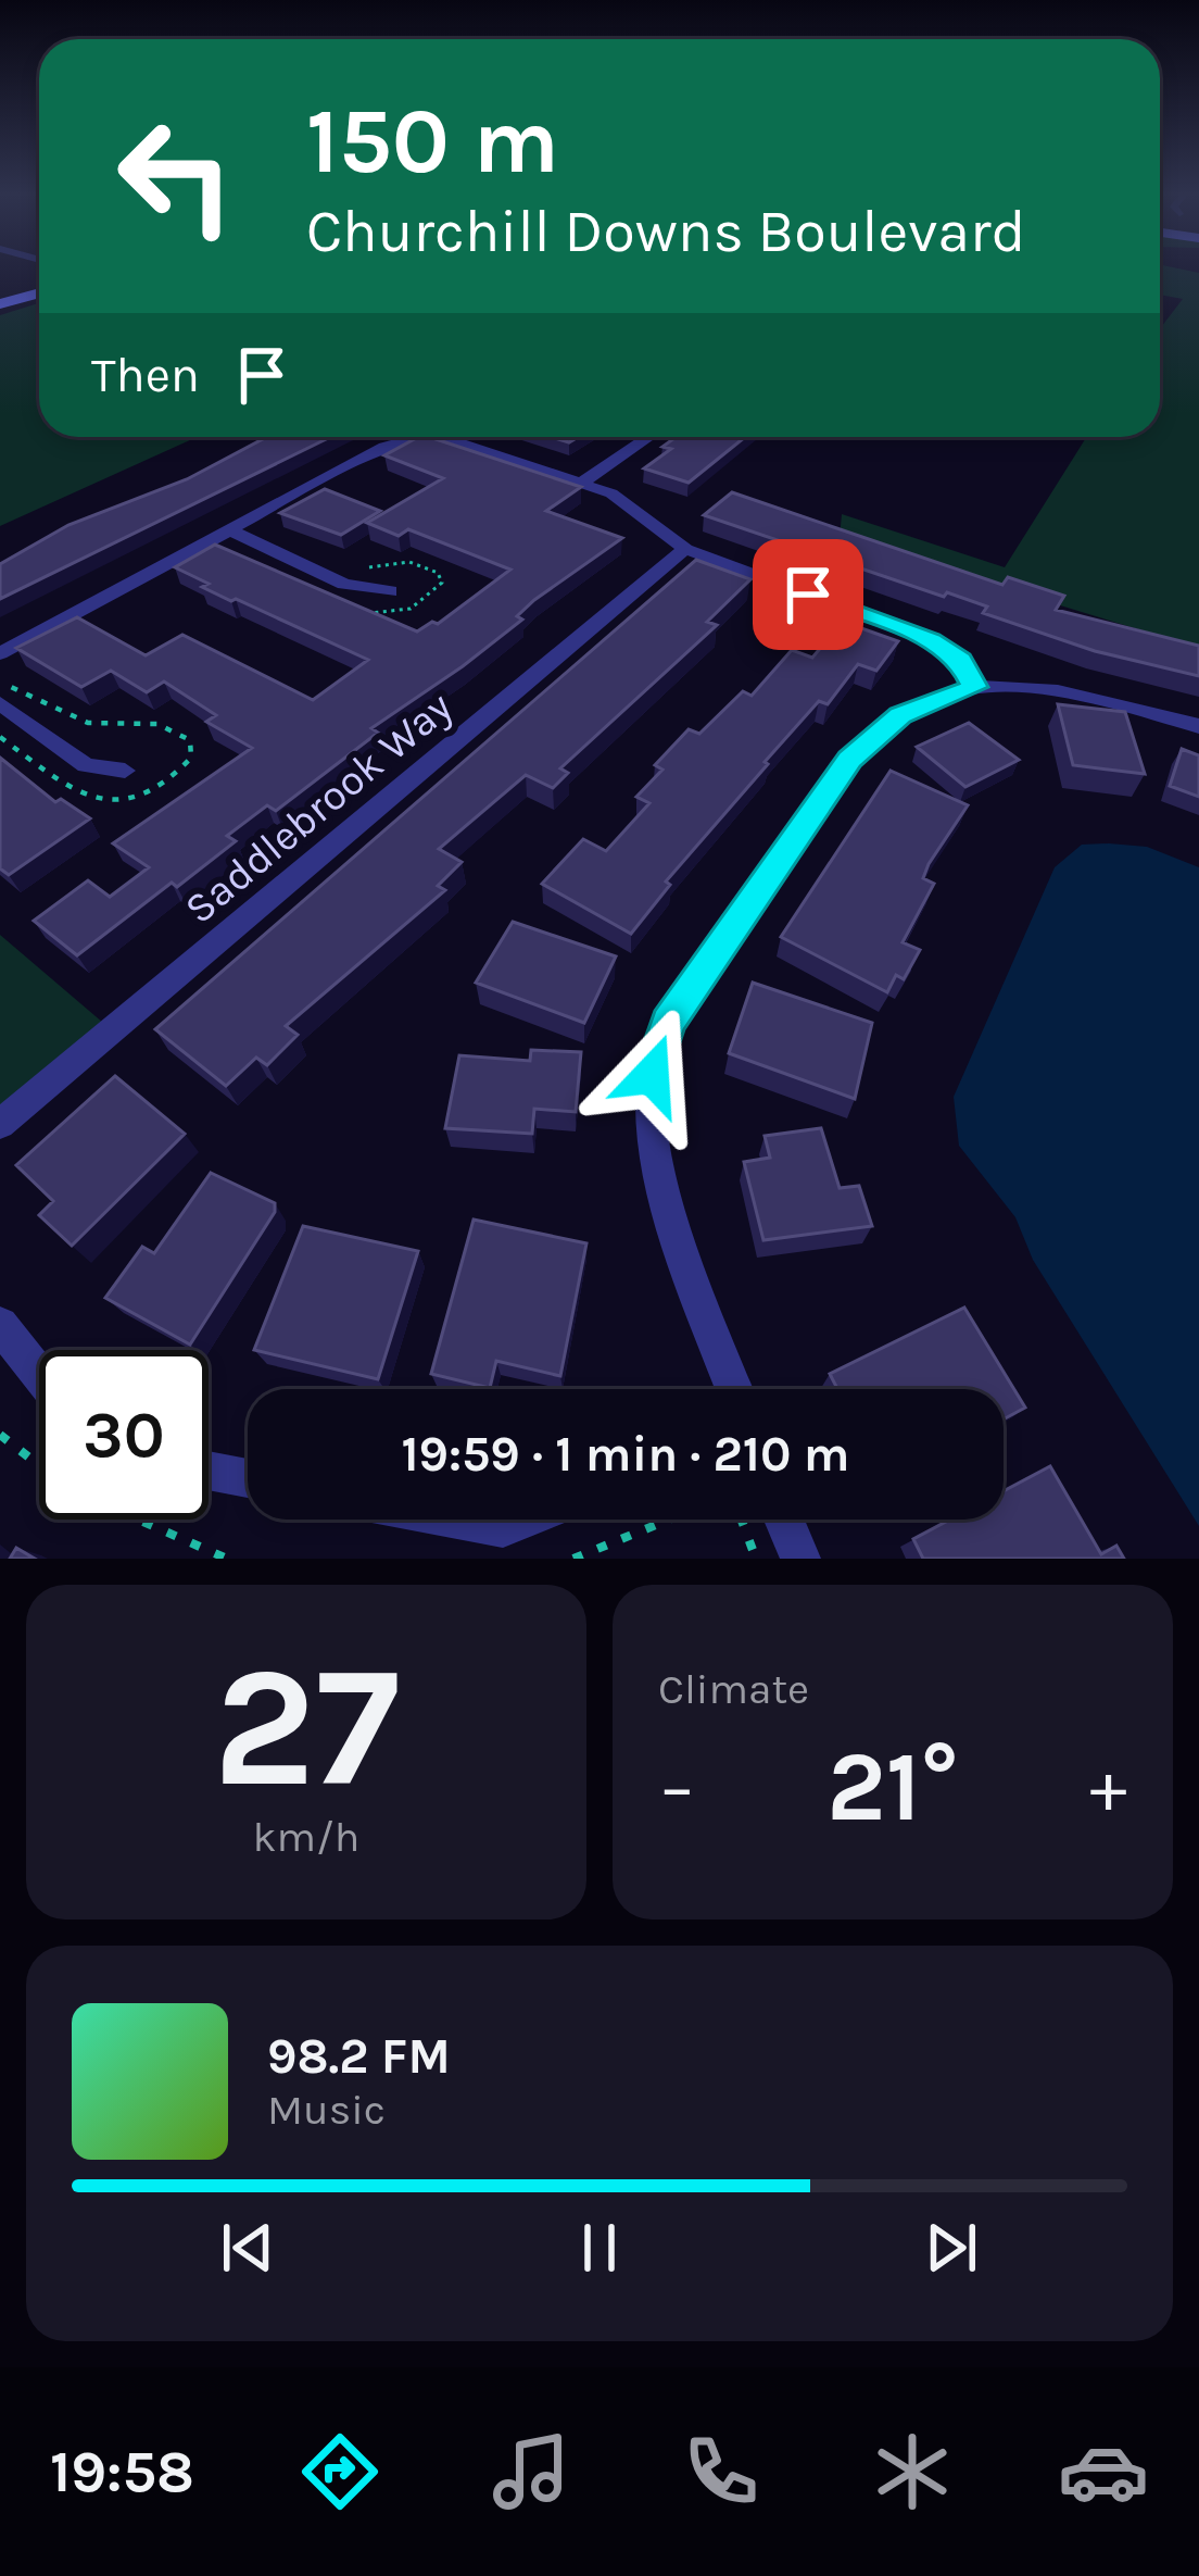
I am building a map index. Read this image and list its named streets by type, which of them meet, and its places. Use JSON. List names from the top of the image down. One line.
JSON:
{"streets":{"street":["Saddlebrook Way"]},"page":{"turn":["150 m","Churchill Downs Boulevard"],"then":"Then","limit":"30","trip":"19:59 · 1 min · 210 m","tile":[["27","km/h"],"Climate"],"heat":["−","21°","+"],"song":["98.2 FM","Music"],"tabs":"19:58"}}
